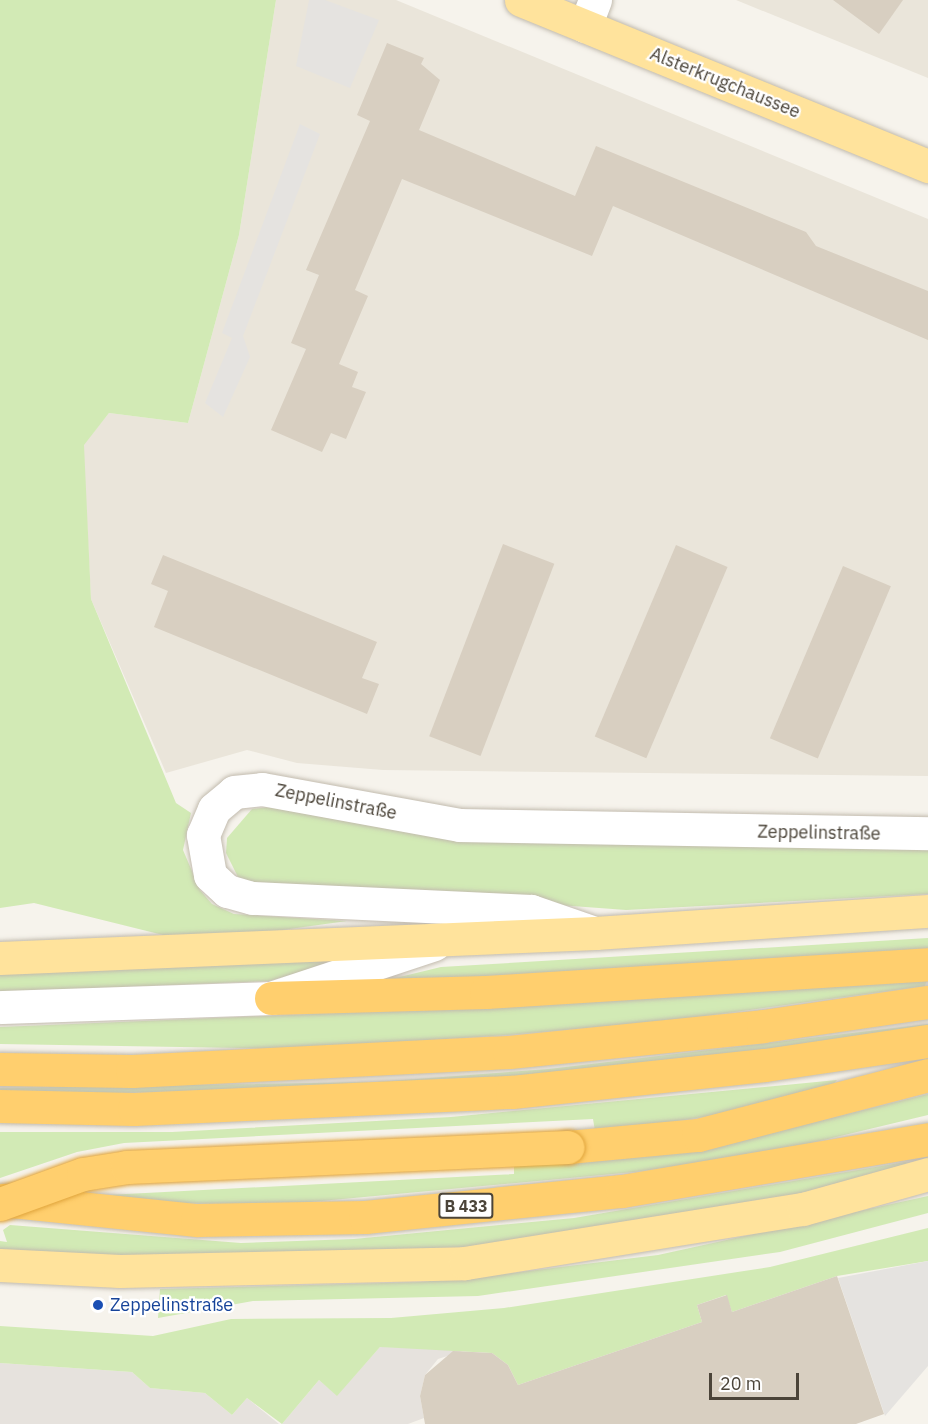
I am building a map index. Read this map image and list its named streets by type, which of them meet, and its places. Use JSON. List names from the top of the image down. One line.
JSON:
{"streets":{"highway":["B 433"],"main road":["Alsterkrugchaussee","Zeppelinstraße"]},"places":["Zeppelinstraße"],"scale_bar":"20 m"}
